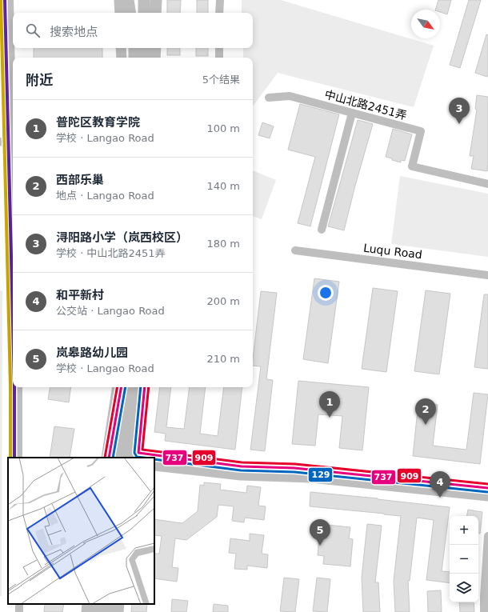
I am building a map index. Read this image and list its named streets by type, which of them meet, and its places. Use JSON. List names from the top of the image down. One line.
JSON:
{"streets":{"street":["中山北路2451弄","Luqu Road"]},"lines":["transit line 4","transit line 3","transit line 737","transit line 129","transit line 909"],"north":"bottom right","page":{"search":"搜索地点","heading":["附近","5个结果"],"pins":["3","1","2","4","5"],"list":[{"mark":"1","name":"普陀区教育学院","note":"学校 · Langao Road","value":"100 m"},{"mark":"2","name":"西部乐巢","note":"地点 · Langao Road","value":"140 m"},{"mark":"3","name":"浔阳路小学（岚西校区）","note":"学校 · 中山北路2451弄","value":"180 m"},{"mark":"4","name":"和平新村","note":"公交站 · Langao Road","value":"200 m"},{"mark":"5","name":"岚皋路幼儿园","note":"学校 · Langao Road","value":"210 m"}],"map_buttons":["+","−"]}}
